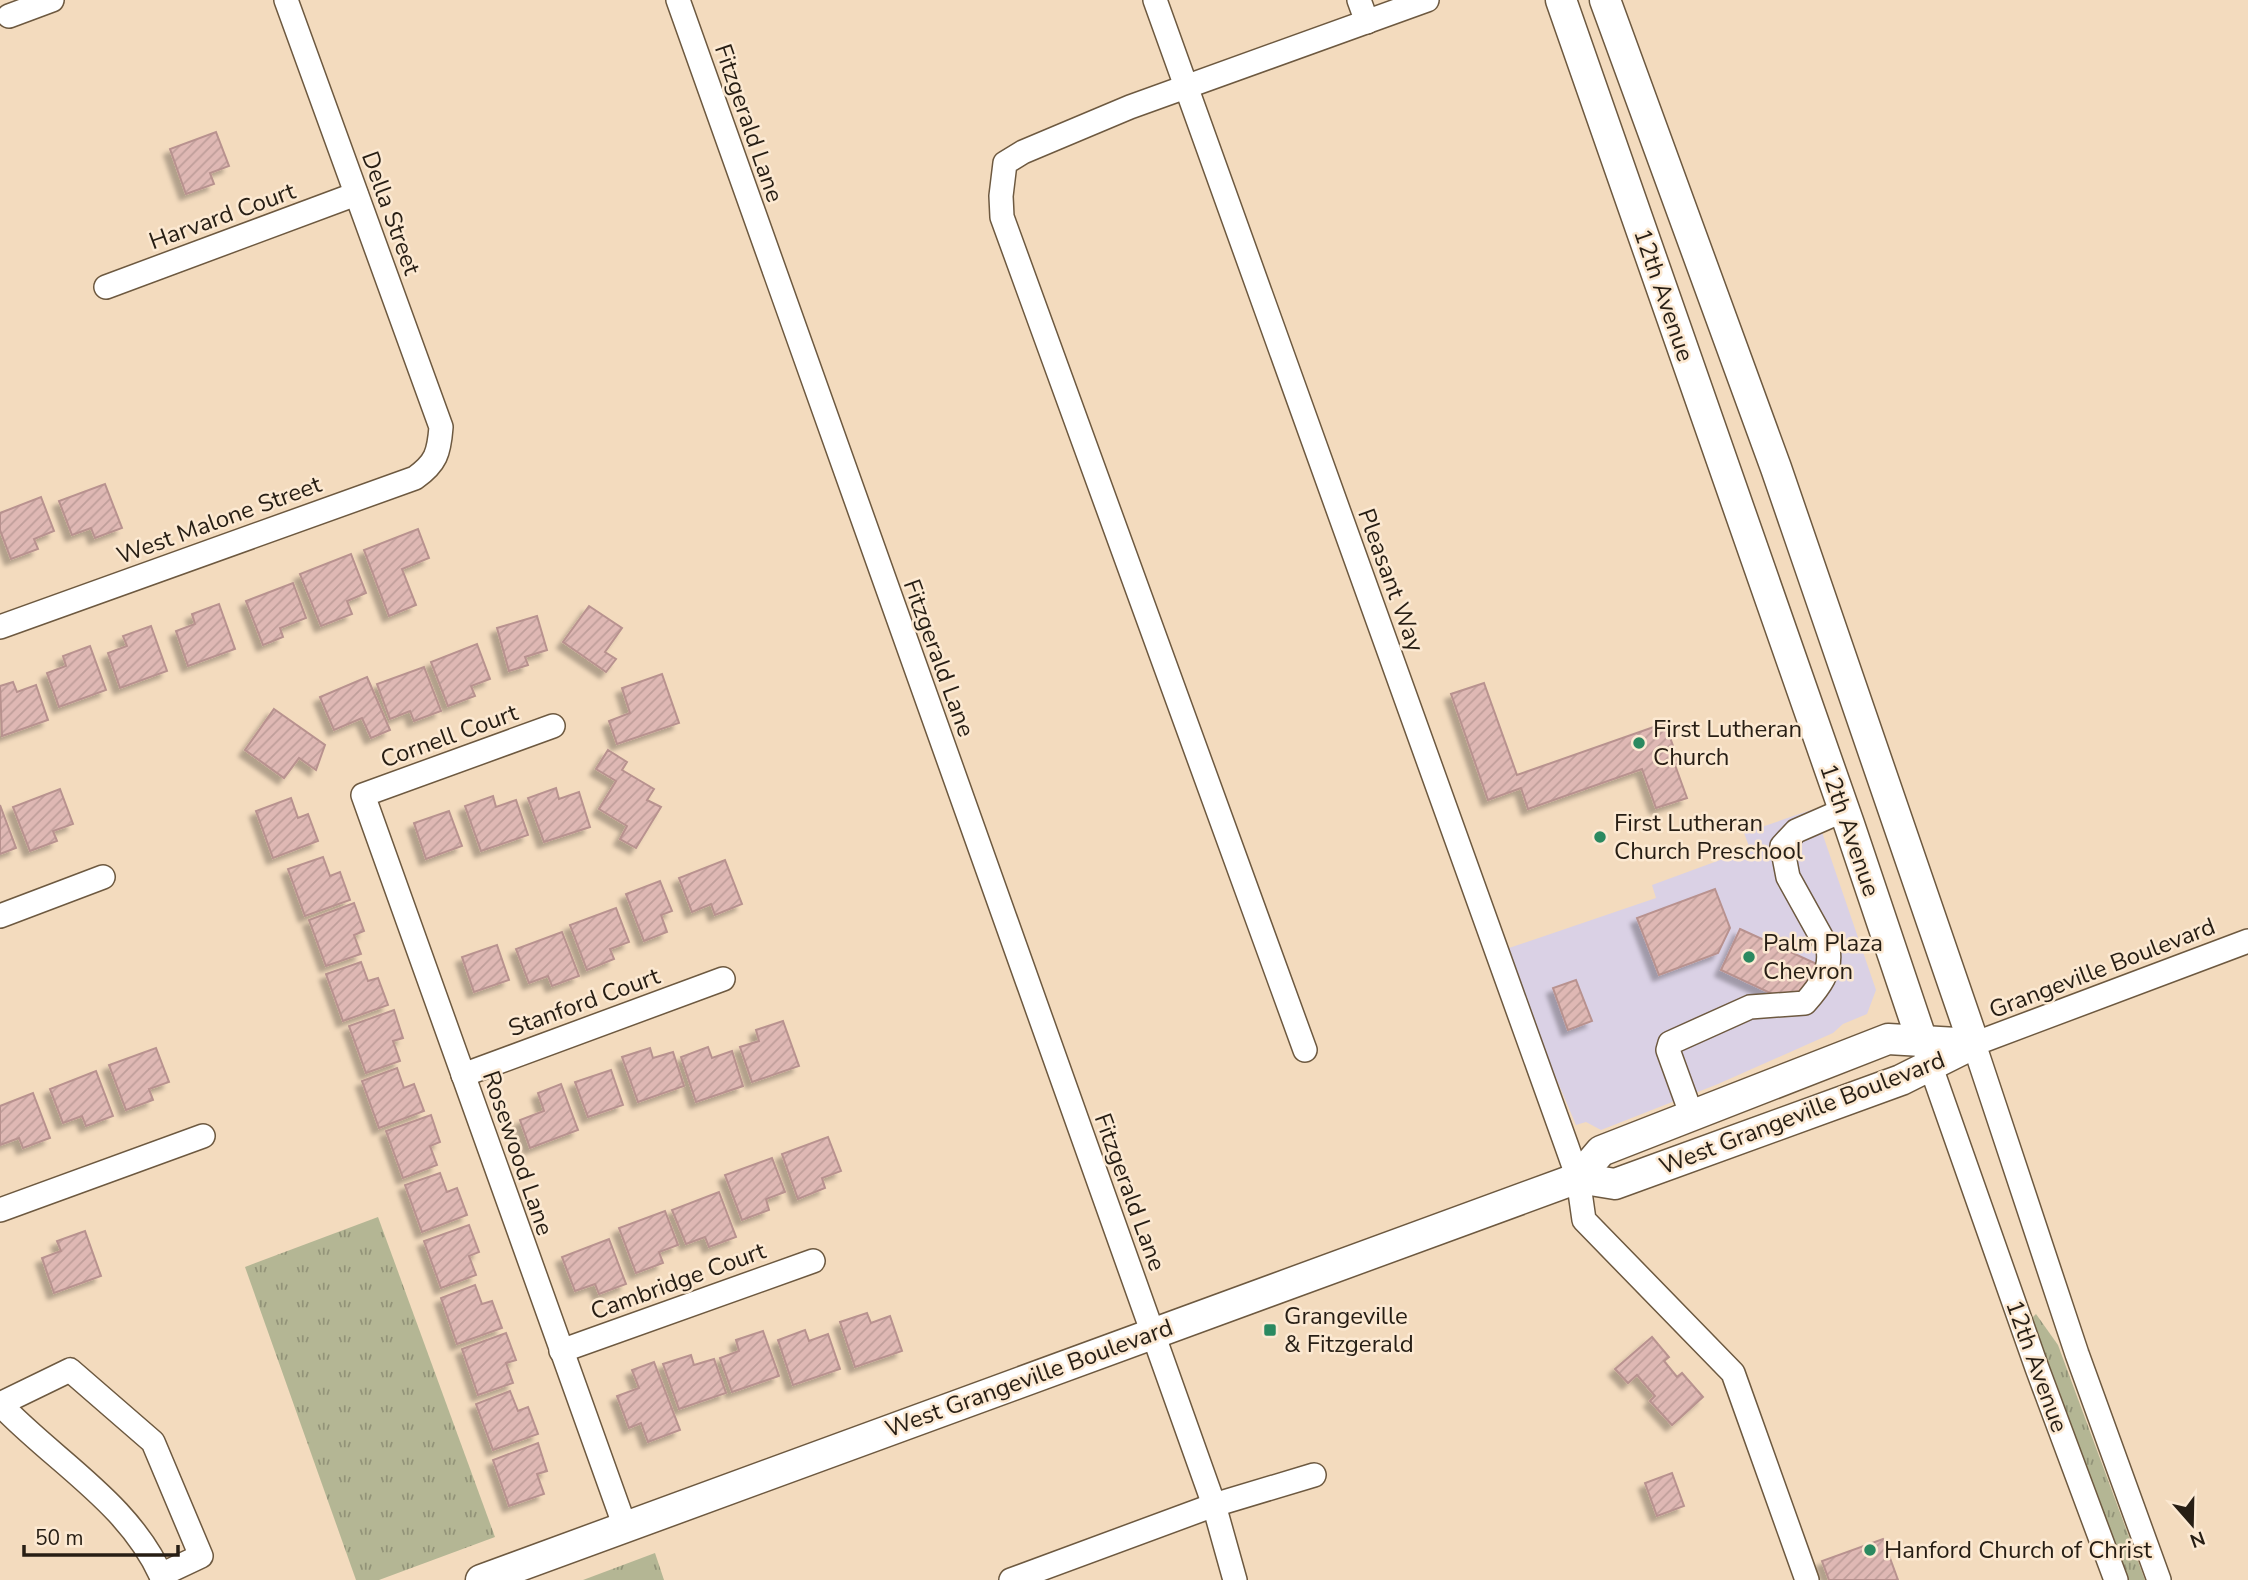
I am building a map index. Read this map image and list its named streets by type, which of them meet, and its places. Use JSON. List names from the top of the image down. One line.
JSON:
{"streets":{"main road":["12th Avenue","West Grangeville Boulevard"],"street":["Fitzgerald Lane","Della Street","Harvard Court","West Malone Street","Pleasant Way","Cornell Court","Grangeville Boulevard","Stanford Court","Rosewood Lane","Cambridge Court"]},"crossings":[["Fitzgerald Lane","West Grangeville Boulevard"],["Della Street","Harvard Court"],["Della Street","West Malone Street"],["12th Avenue","Grangeville Boulevard"],["12th Avenue","West Grangeville Boulevard"],["Pleasant Way","West Grangeville Boulevard"],["Cornell Court","Rosewood Lane"],["Grangeville Boulevard","West Grangeville Boulevard"],["Stanford Court","Rosewood Lane"],["West Grangeville Boulevard","Rosewood Lane"],["Rosewood Lane","Cambridge Court"]],"places":{"other":["First Lutheran Church","First Lutheran Church Preschool","Palm Plaza Chevron","Hanford Church of Christ"],"transit":["Grangeville & Fitzgerald"]},"scale_bar":"50 m","north":"bottom"}
